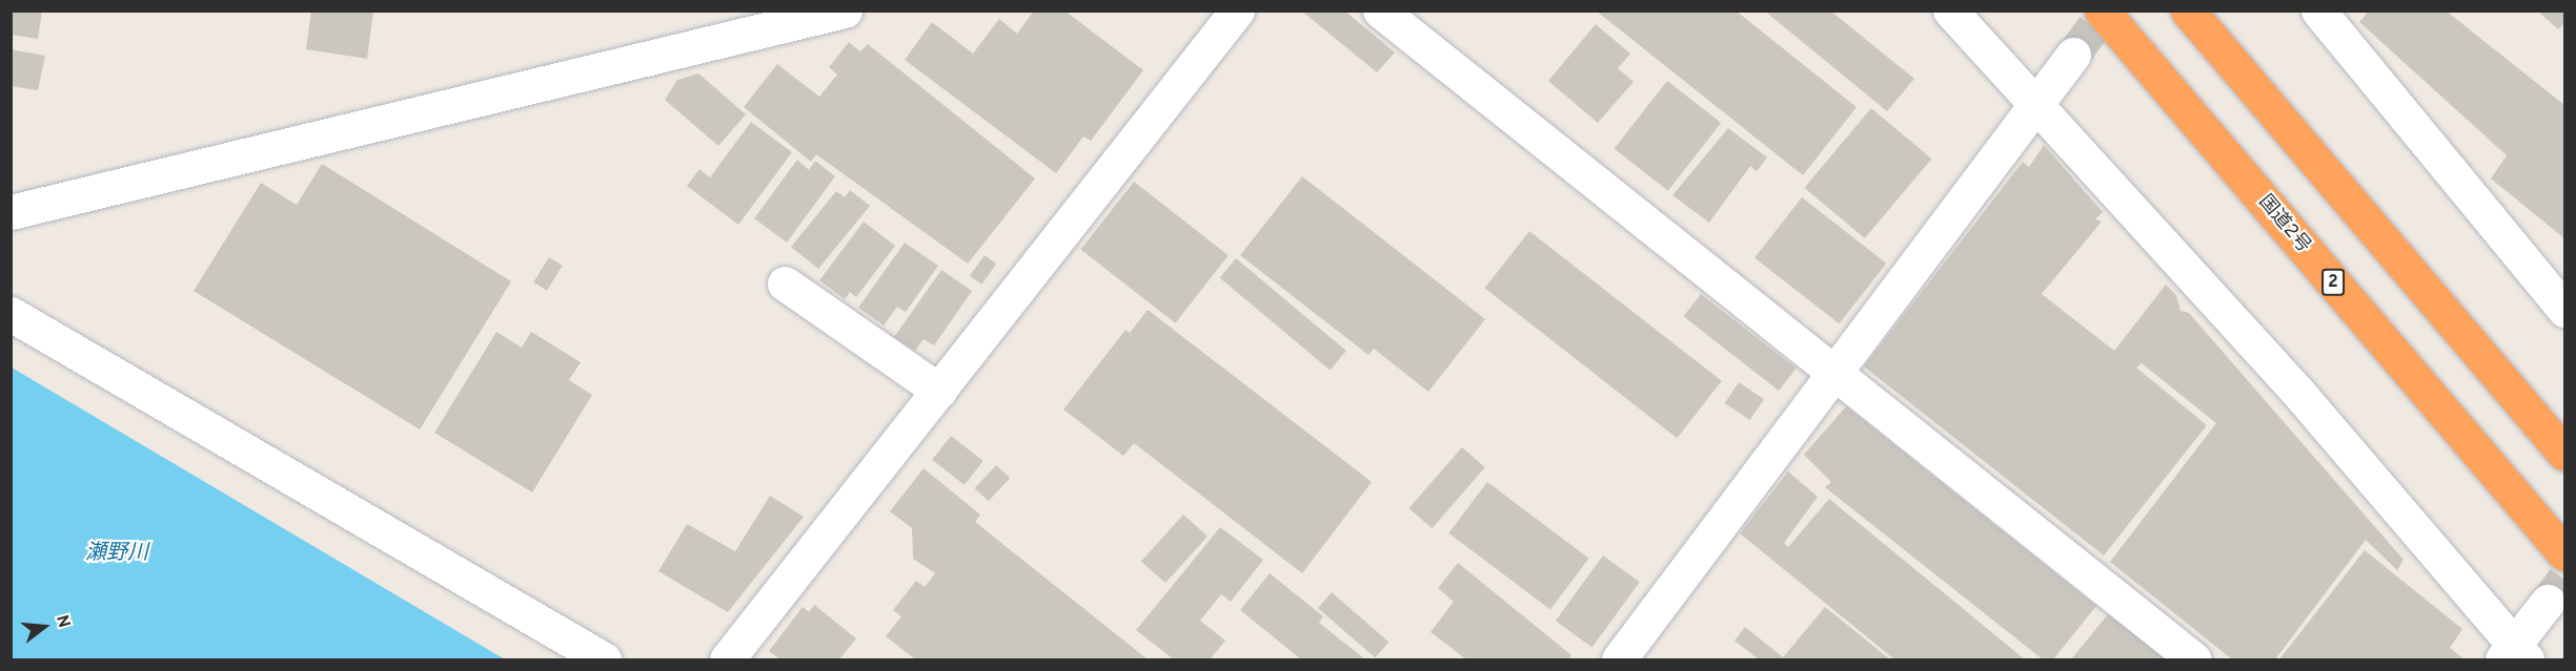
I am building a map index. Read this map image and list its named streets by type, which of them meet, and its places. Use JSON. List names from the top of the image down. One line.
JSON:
{"streets":{"highway":["国道2号","2"]},"water":["瀬野川"],"north":"right"}
